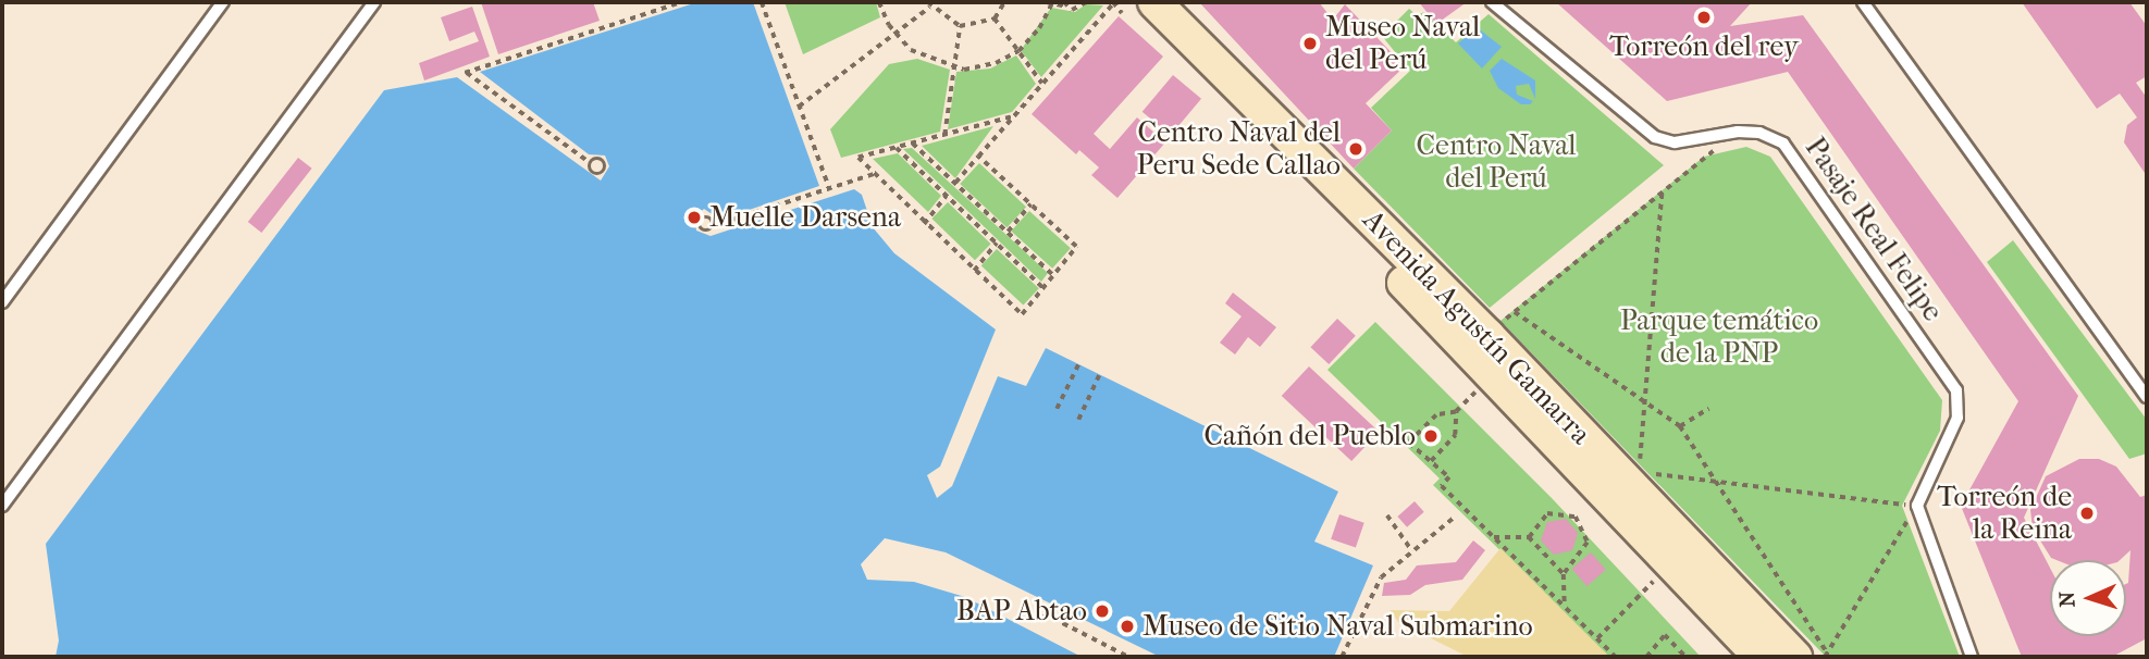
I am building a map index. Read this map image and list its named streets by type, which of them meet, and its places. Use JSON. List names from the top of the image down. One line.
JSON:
{"streets":{"main road":["Avenida Agustín Gamarra"],"lane":["Pasaje Real Felipe"]},"parks":["Centro Naval del Perú","Parque temático de la PNP"],"places":["Torreón del rey","Museo Naval del Perú","Centro Naval del Peru Sede Callao","Muelle Darsena","Cañón del Pueblo","Torreón de la Reina","BAP Abtao","Museo de Sitio Naval Submarino"],"north":"left"}
